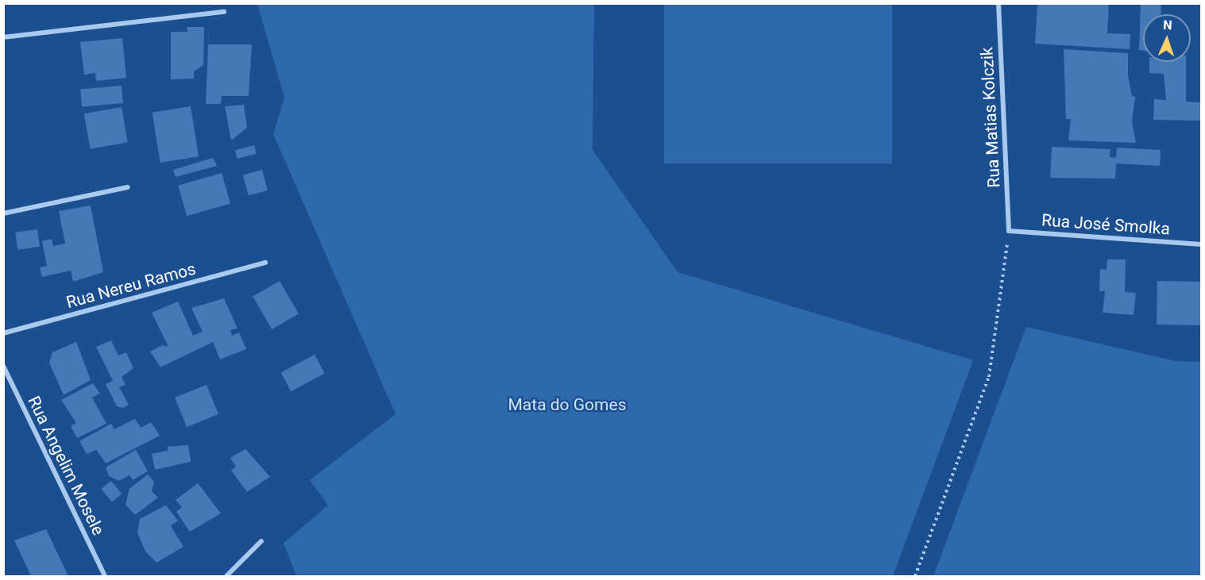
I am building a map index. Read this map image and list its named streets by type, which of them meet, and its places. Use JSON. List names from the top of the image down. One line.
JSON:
{"streets":{"street":["Rua Matias Kolczik","Rua José Smolka","Rua Nereu Ramos","Rua Angelim Mosele"]},"crossings":[["Rua Matias Kolczik","Rua José Smolka"]],"parks":["Mata do Gomes"],"north":"top"}
